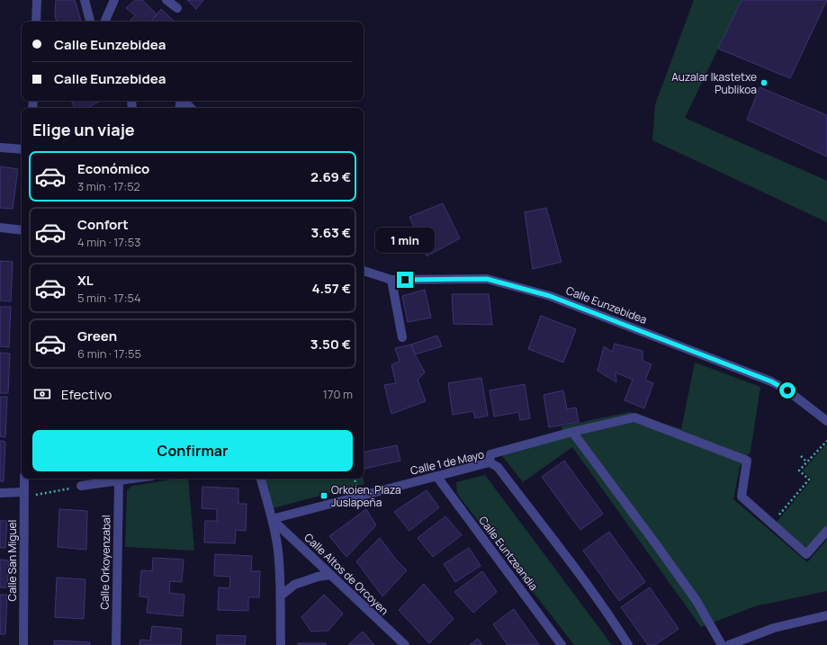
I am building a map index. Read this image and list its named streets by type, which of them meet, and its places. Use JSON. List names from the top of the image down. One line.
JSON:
{"streets":{"street":["Calle Eunzebidea","Calle 1 de Mayo","Calle Euntzeandia","Calle San Miguel","Calle Orkoyenzabal","Calle Altos de Orcoyen"]},"crossings":[["Calle 1 de Mayo","Calle Euntzeandia"],["Calle 1 de Mayo","Calle Altos de Orcoyen"]],"places":{"other":["Auzalar Ikastetxe Publikoa"],"transit":["Orkoien, Plaza Juslapeña"]},"page":{"banner":["Calle Eunzebidea","Calle Eunzebidea"],"heading":"Elige un viaje","list":[{"name":"Económico","note":"3 min · 17:52","value":"2.69 €"},{"name":"Confort","note":"4 min · 17:53","value":"3.63 €"},{"name":"XL","note":"5 min · 17:54","value":"4.57 €"},{"name":"Green","note":"6 min · 17:55","value":"3.50 €"}],"bubble":"1 min","pay":["Efectivo","170 m"],"buttons":"Confirmar"}}
